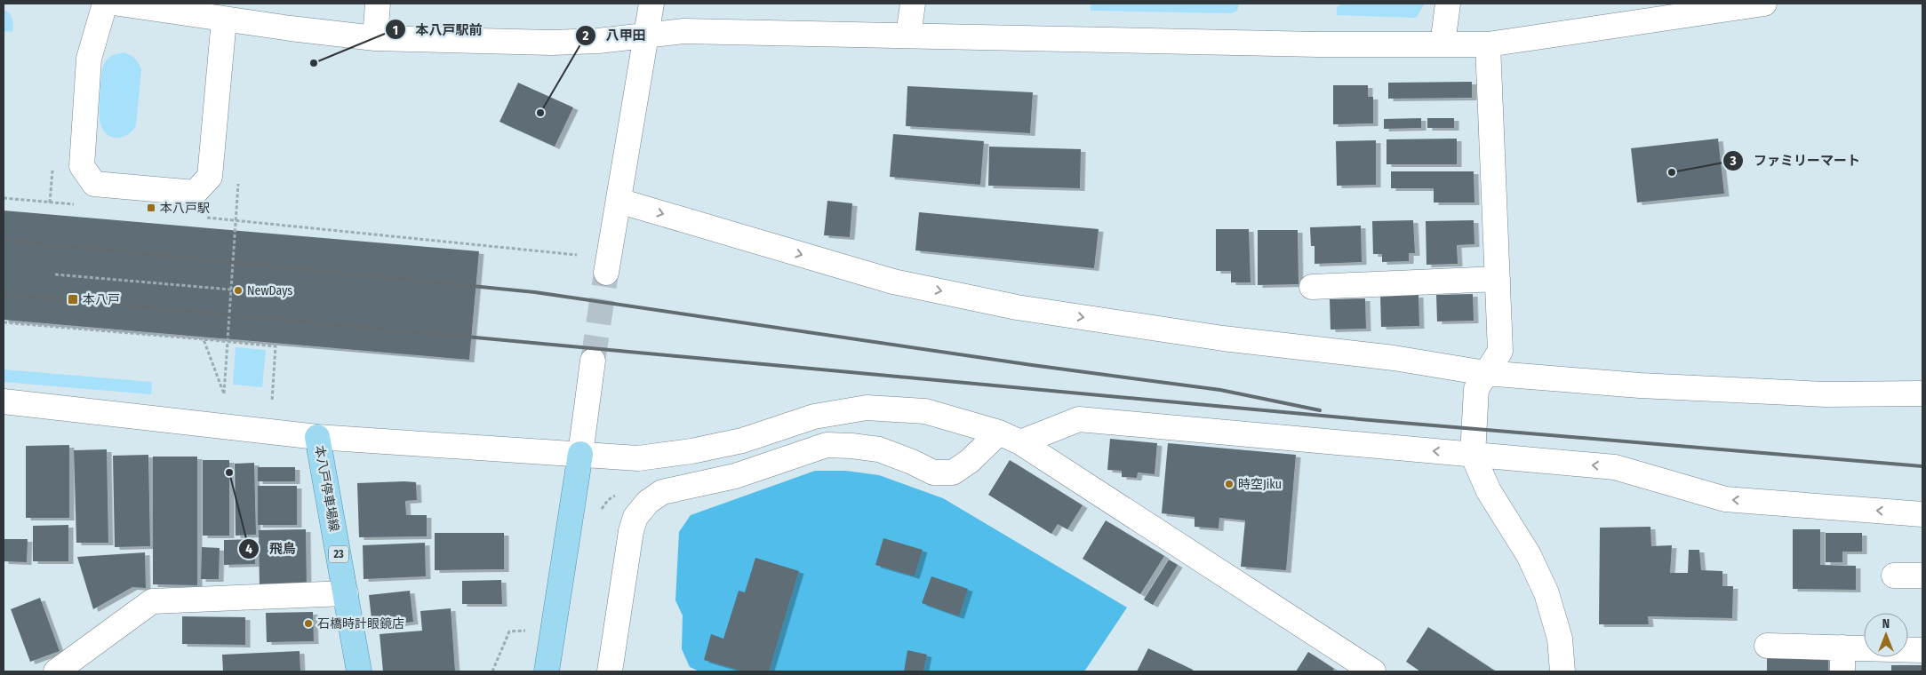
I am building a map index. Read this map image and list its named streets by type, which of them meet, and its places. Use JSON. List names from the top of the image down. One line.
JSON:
{"streets":{"main road":["本八戸停車場線","23"]},"places":{"other":["本八戸駅前","八甲田","ファミリーマート","NewDays","飛鳥","時空Jiku","石橋時計眼鏡店"],"transit":["本八戸駅","本八戸"]},"north":"top"}
